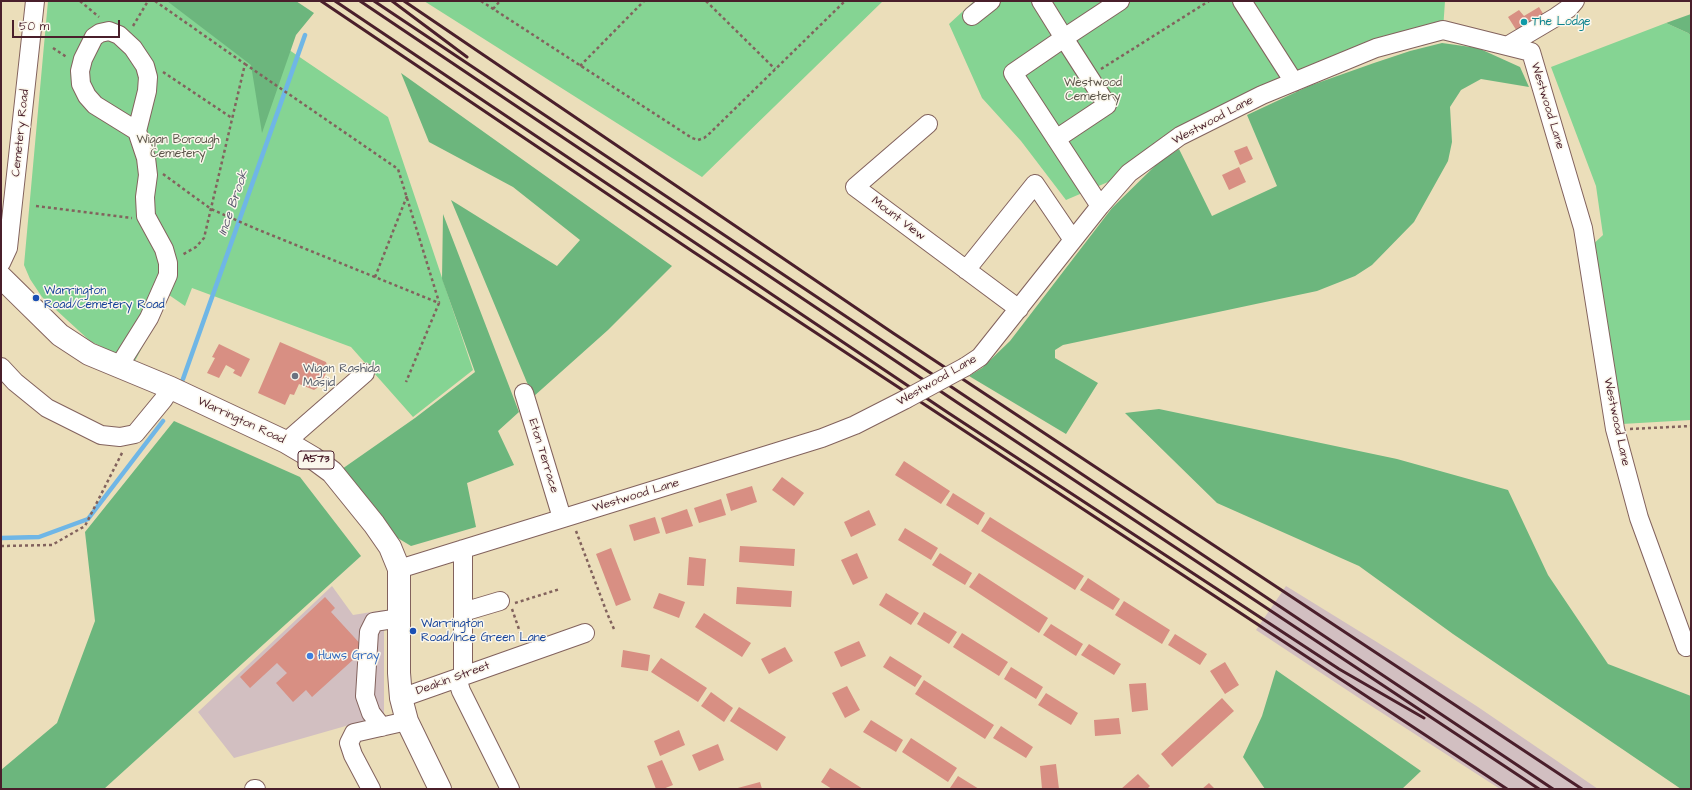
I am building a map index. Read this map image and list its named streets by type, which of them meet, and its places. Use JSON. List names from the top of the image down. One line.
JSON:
{"streets":{"main road":["Warrington Road","A573"],"street":["Westwood Lane","Cemetery Road","Mount View","Eton Terrace","Deakin Street"]},"crossings":[["Westwood Lane","Mount View"],["Westwood Lane","Warrington Road"],["Westwood Lane","Eton Terrace"],["Warrington Road","Deakin Street"]],"water":["Ince Brook"],"parks":["Westwood Cemetery","Wigan Borough Cemetery"],"places":["The Lodge","Warrington Road/Cemetery Road","Wigan Rashida Masjid","Warrington Road/Ince Green Lane","Huws Gray"],"scale_bar":"50 m"}
